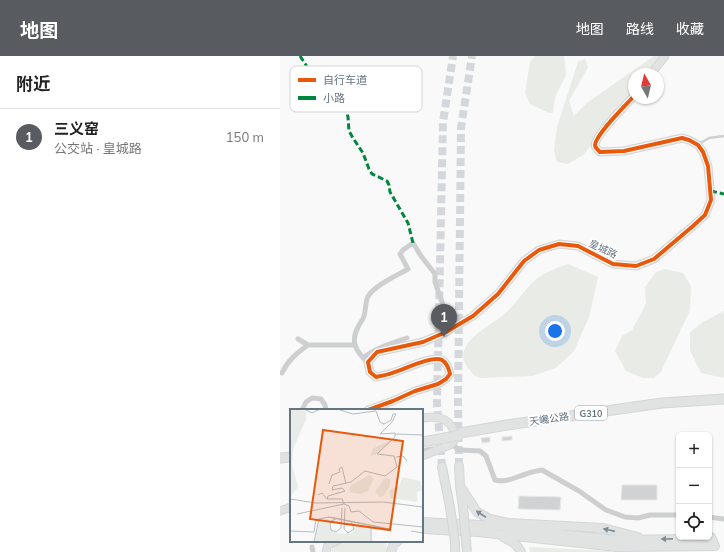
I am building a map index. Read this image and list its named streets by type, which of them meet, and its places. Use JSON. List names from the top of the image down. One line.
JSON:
{"streets":{"highway":["G310","天巉公路"],"street":["皇城路"]},"legend":["自行车道","小路"],"north":"top","page":{"header":"地图","nav":["地图","路线","收藏"],"heading":"附近","list":[{"mark":"1","name":"三义窑","note":"公交站 · 皇城路","value":"150 m"}],"pins":"1","map_buttons":["+","−"]}}
